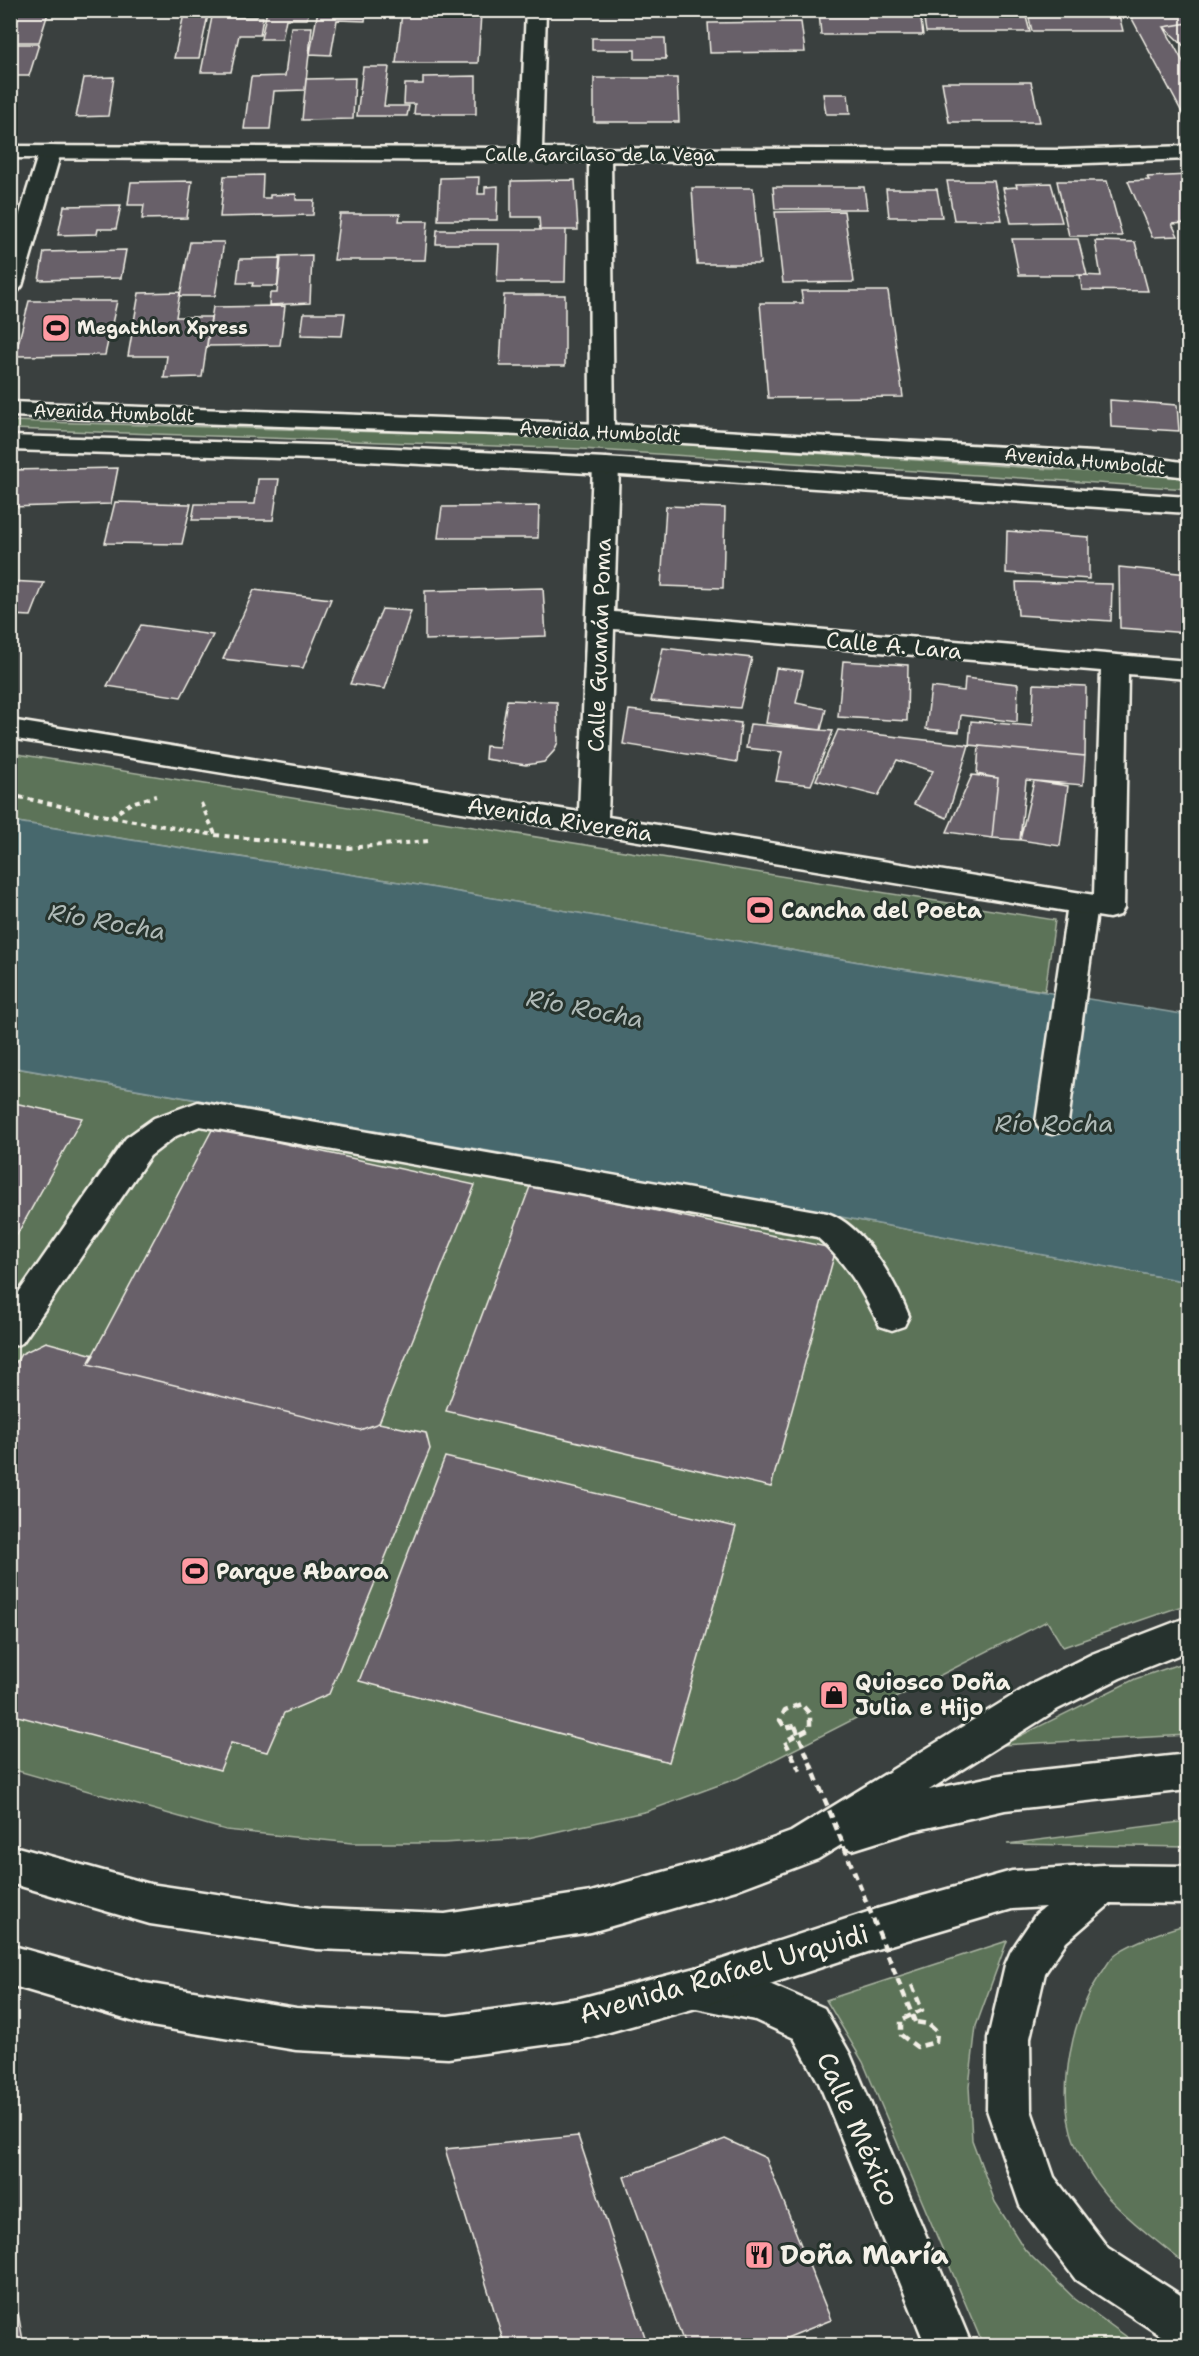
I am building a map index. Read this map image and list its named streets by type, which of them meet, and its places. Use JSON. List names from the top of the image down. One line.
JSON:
{"streets":{"main road":["Calle Garcilaso de la Vega","Avenida Humboldt","Calle Guamán Poma","Calle A. Lara","Avenida Rivereña","Avenida Rafael Urquidi","Calle México"]},"crossings":[["Avenida Humboldt","Calle Guamán Poma"],["Calle Guamán Poma","Calle A. Lara"],["Calle Guamán Poma","Avenida Rivereña"],["Avenida Rafael Urquidi","Calle México"]],"water":["Río Rocha"],"places":{"sports":["Megathlon Xpress","Cancha del Poeta","Parque Abaroa"],"shop":["Quiosco Doña Julia e Hijo"],"restaurant":["Doña María"]}}
